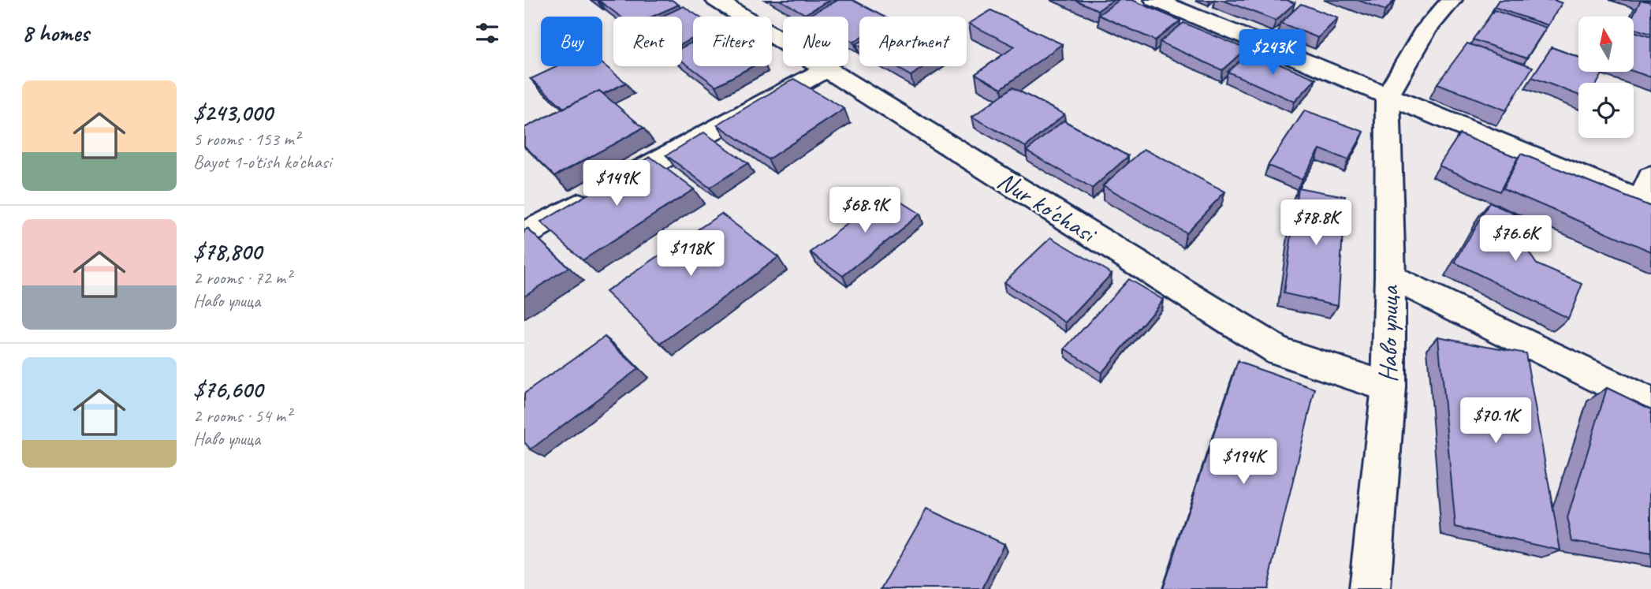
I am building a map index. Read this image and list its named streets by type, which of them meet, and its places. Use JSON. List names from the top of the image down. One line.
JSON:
{"streets":{"street":["Nur ko'chasi","Наво улица"]},"crossings":[["Nur ko'chasi","Наво улица"]],"north":"top","page":{"heading":"8 homes","chip":["Buy","Rent","Filters","New","Apartment"],"price":["$243K","$149K","$68.9K","$78.8K","$76.6K","$118K","$70.1K","$194K"],"list":[{"name":"$243,000","note":"5 rooms · 153 m² · Bayot 1-o'tish ko'chasi"},{"name":"$78,800","note":"2 rooms · 72 m² · Наво улица"},{"name":"$76,600","note":"2 rooms · 54 m² · Наво улица"}]}}
